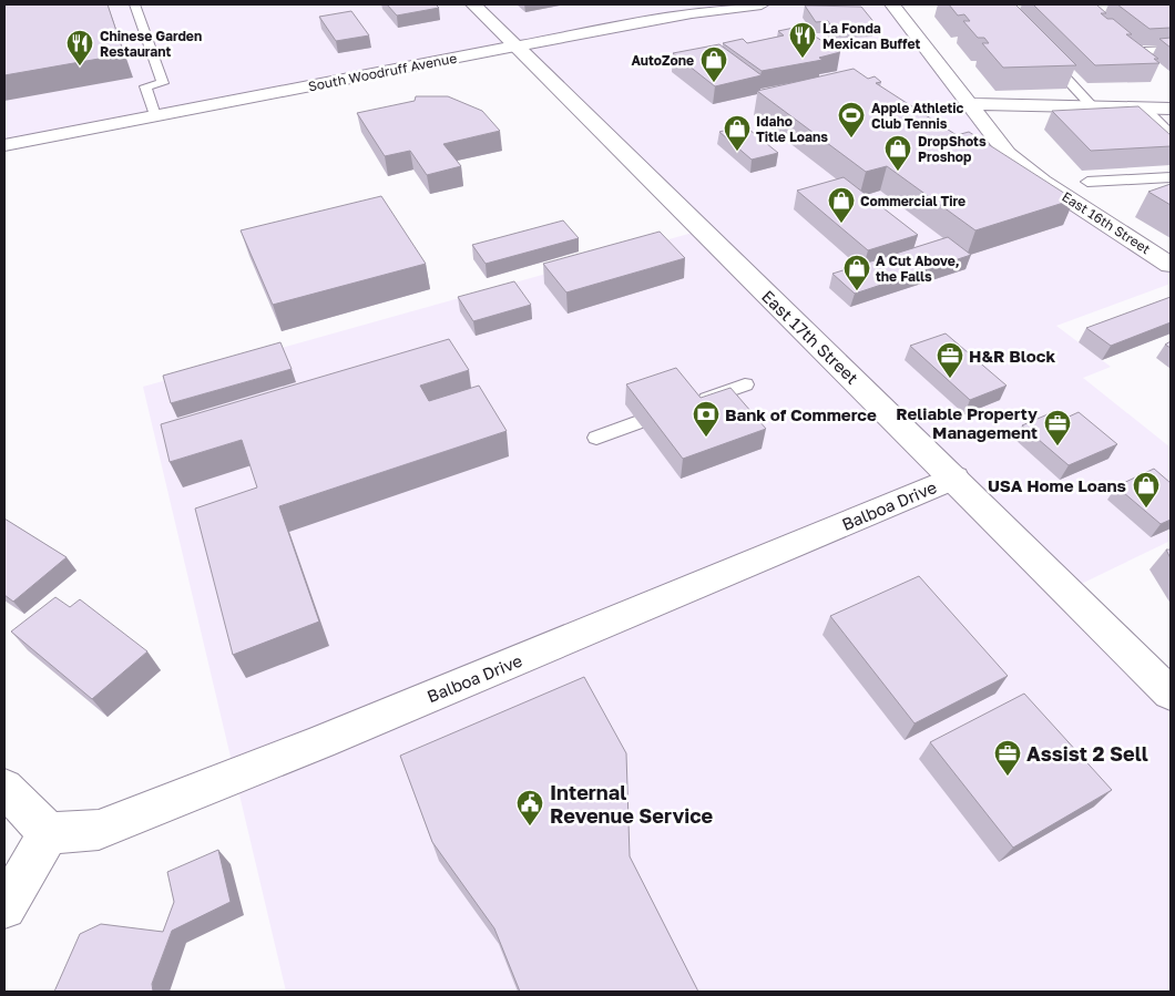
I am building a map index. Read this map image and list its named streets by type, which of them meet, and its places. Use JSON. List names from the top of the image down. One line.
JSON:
{"streets":{"main road":["South Woodruff Avenue","East 16th Street","East 17th Street","Balboa Drive"]},"crossings":[["South Woodruff Avenue","East 17th Street"],["East 17th Street","Balboa Drive"]],"places":{"restaurant":["La Fonda Mexican Buffet","Chinese Garden Restaurant"],"shop":["AutoZone","Idaho Title Loans","DropShots Proshop","Commercial Tire","A Cut Above, the Falls","USA Home Loans"],"sports":["Apple Athletic Club Tennis"],"office":["H&R Block","Reliable Property Management","Assist 2 Sell"],"bank":["Bank of Commerce"],"public building":["Internal Revenue Service"]}}
